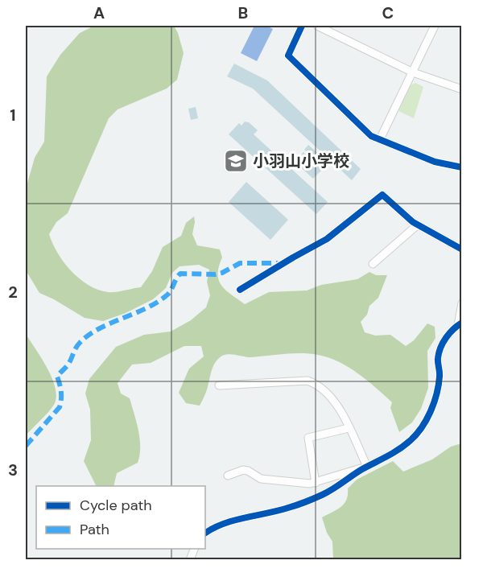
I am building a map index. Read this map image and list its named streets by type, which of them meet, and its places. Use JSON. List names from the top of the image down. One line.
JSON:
{"places":{"school or university":["小羽山小学校"]},"legend":["Cycle path","Path"],"grid":{"columns":["A","B","C"],"rows":["1","2","3"]}}
